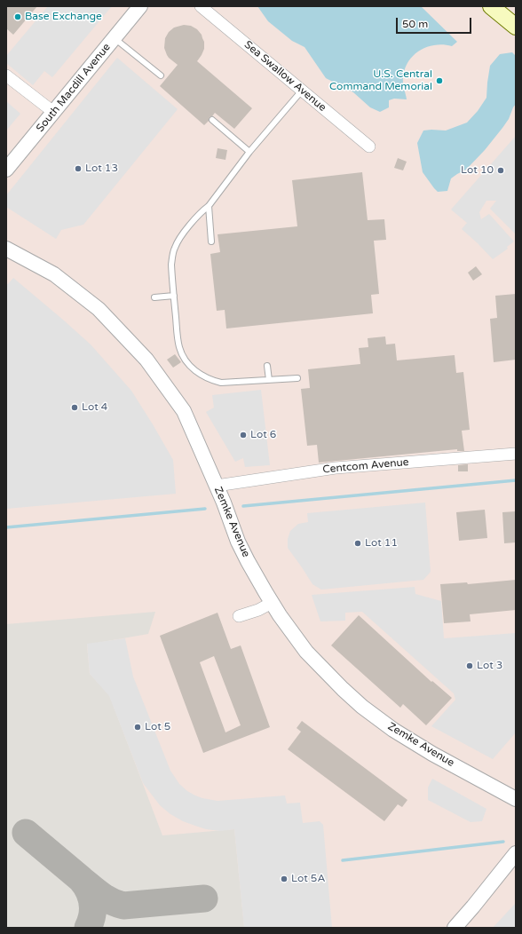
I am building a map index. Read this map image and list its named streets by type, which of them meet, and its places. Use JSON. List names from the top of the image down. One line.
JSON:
{"streets":{"street":["Sea Swallow Avenue","South Macdill Avenue","Centcom Avenue","Zemke Avenue"]},"crossings":[["Centcom Avenue","Zemke Avenue"]],"places":["Base Exchange","U.S. Central Command Memorial","Lot 13","Lot 10","Lot 4","Lot 6","Lot 11","Lot 3","Lot 5","Lot 5A"],"scale_bar":"50 m"}
